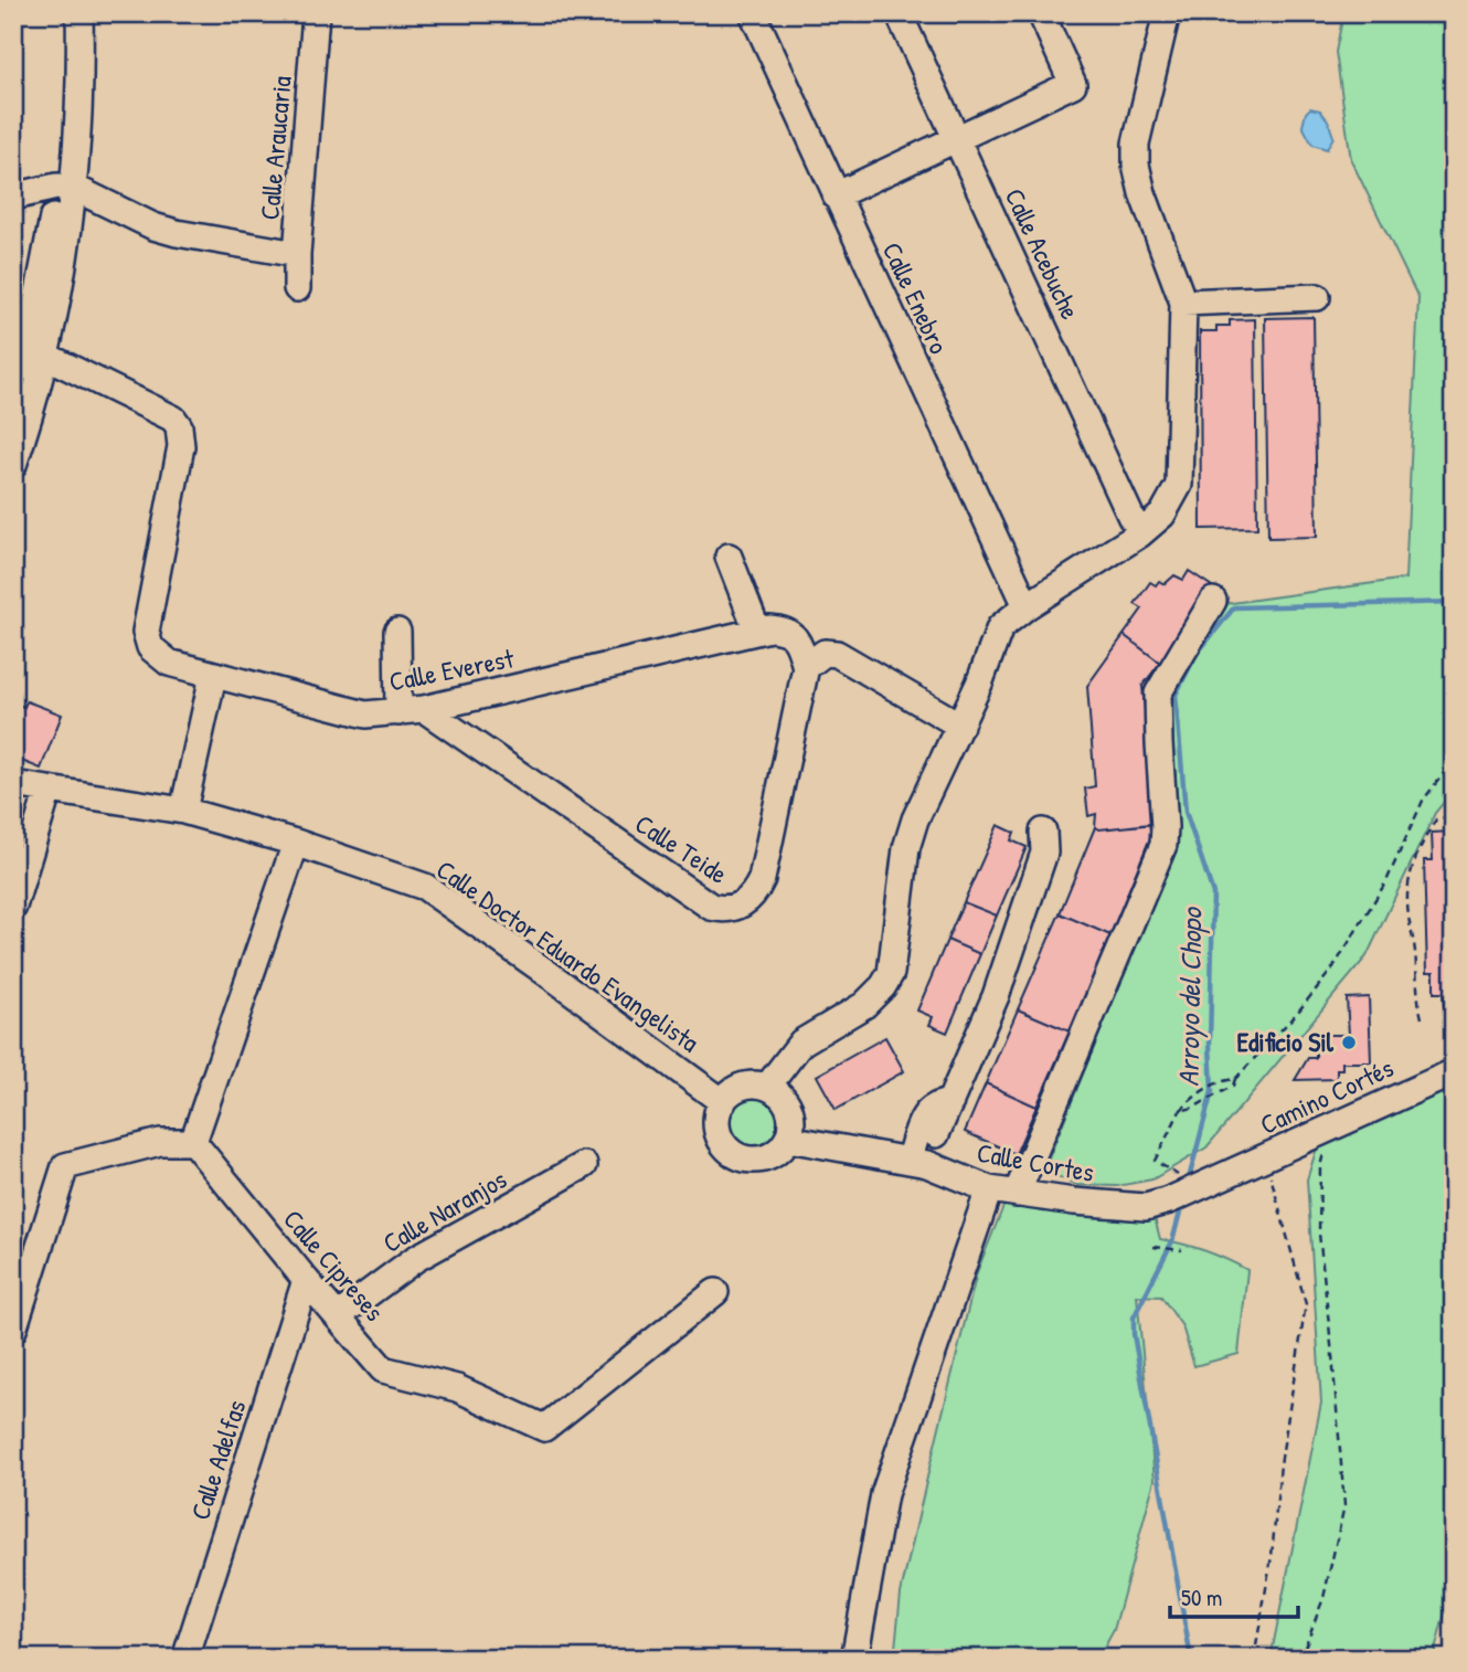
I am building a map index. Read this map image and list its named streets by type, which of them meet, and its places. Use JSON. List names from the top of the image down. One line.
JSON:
{"streets":{"street":["Calle Araucaria","Calle Acebuche","Calle Enebro","Calle Everest","Calle Teide","Calle Doctor Eduardo Evangelista","Camino Cortés","Calle Cortes","Calle Naranjos","Calle Cipreses","Calle Adelfas"]},"crossings":[["Calle Everest","Calle Teide"],["Calle Doctor Eduardo Evangelista","Calle Cortes"],["Camino Cortés","Calle Cortes"],["Calle Naranjos","Calle Cipreses"],["Calle Cipreses","Calle Adelfas"]],"water":["Arroyo del Chopo"],"places":["Edificio Sil"],"scale_bar":"50 m"}
